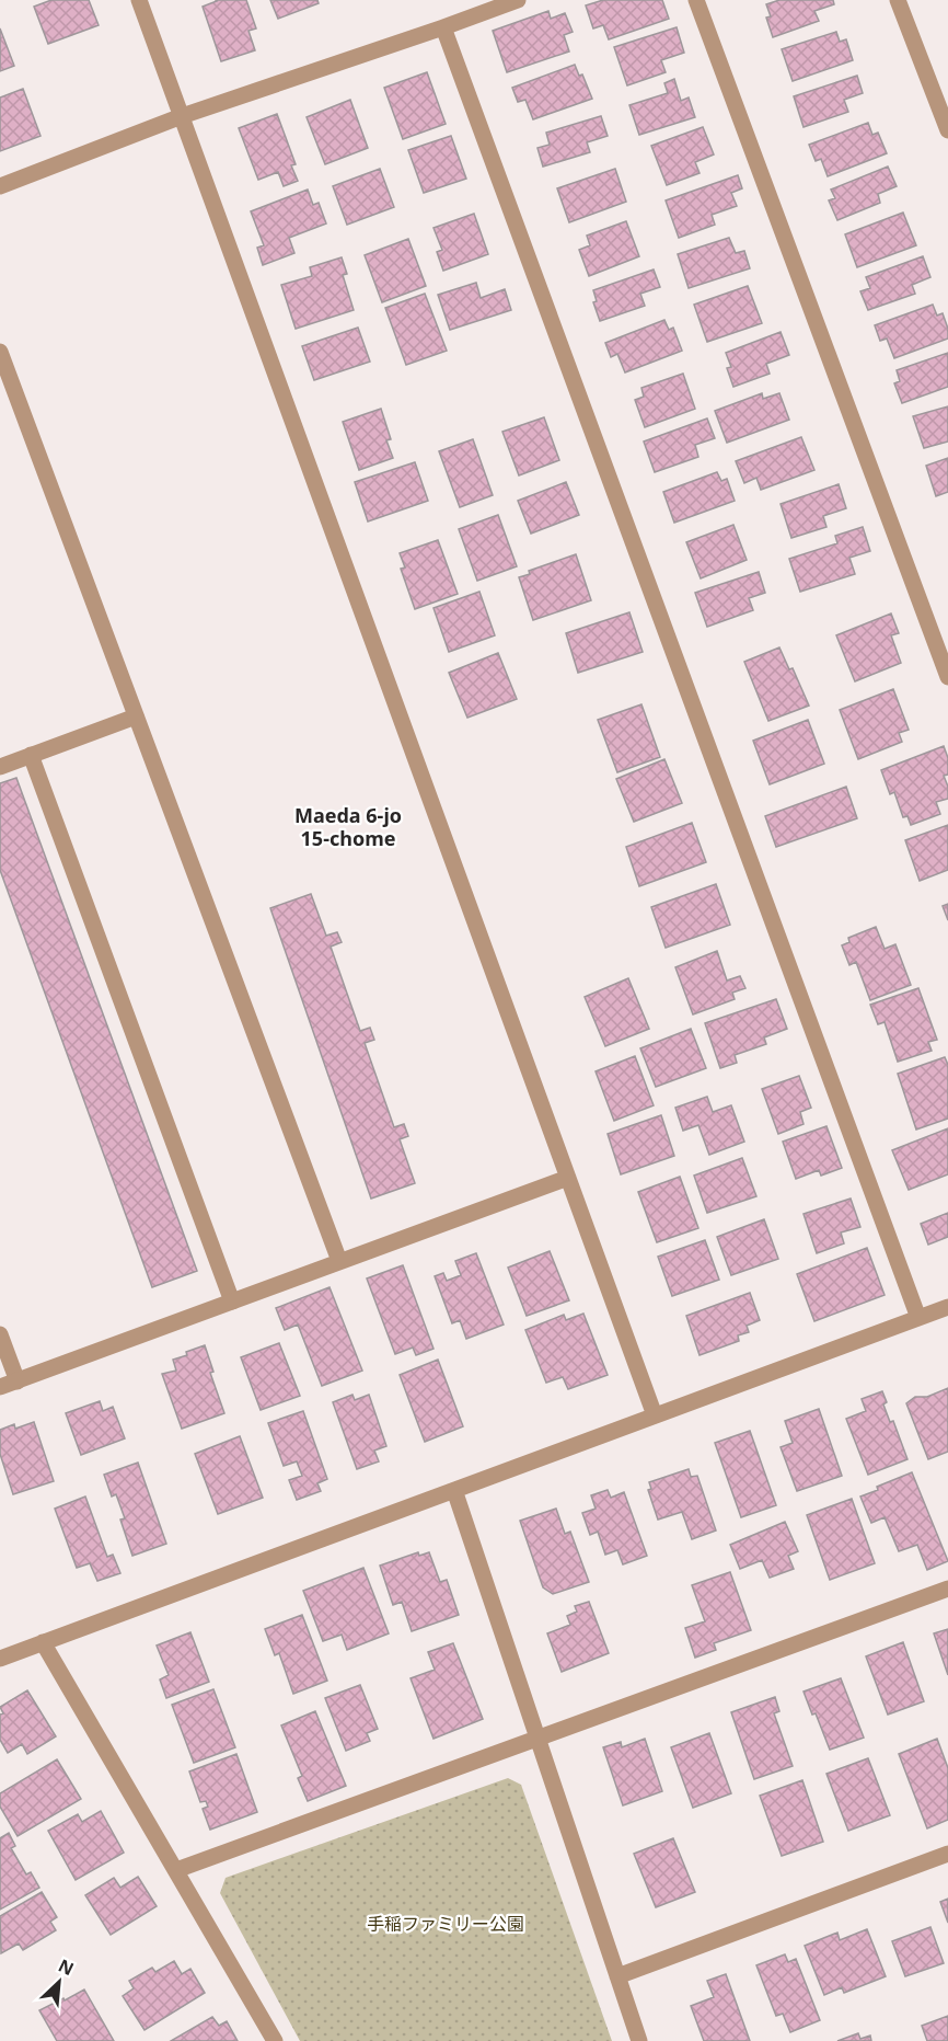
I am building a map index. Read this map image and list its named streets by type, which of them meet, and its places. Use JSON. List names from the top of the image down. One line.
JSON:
{"districts":["Maeda 6-jo 15-chome"],"parks":["手稲ファミリー公園"],"north":"top right"}
